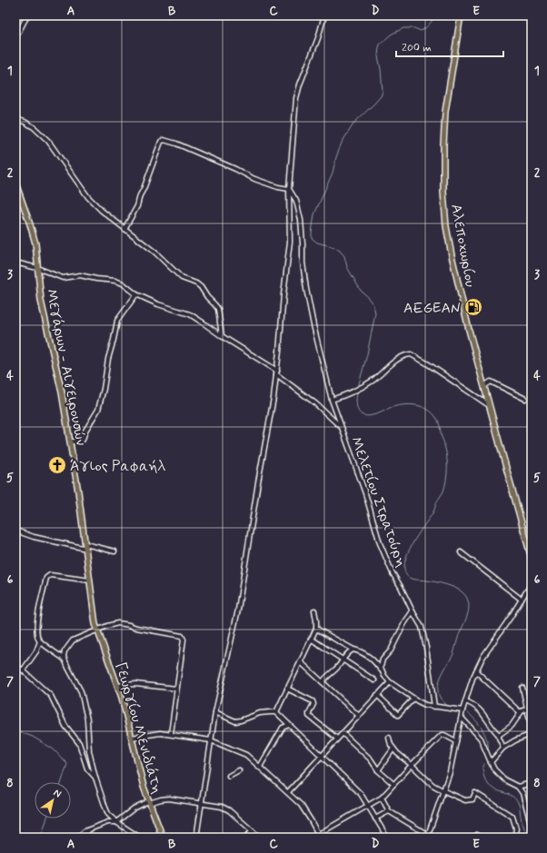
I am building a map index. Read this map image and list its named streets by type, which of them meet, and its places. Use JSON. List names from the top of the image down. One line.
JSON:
{"streets":{"main road":["Αλεποχωρίου","Μεγάρων - Αιγειρουσών","Γεωργίου Μενιδιάτη"],"street":["Μελετίου Στρατούρη"]},"crossings":[["Μεγάρων - Αιγειρουσών","Γεωργίου Μενιδιάτη"]],"places":{"fuel station":["AEGEAN"],"church":["Άγιος Ραφαήλ"]},"scale_bar":"200 m","north":"top right","grid":{"columns":["A","B","C","D","E"],"rows":["1","2","3","4","5","6","7","8"]}}
